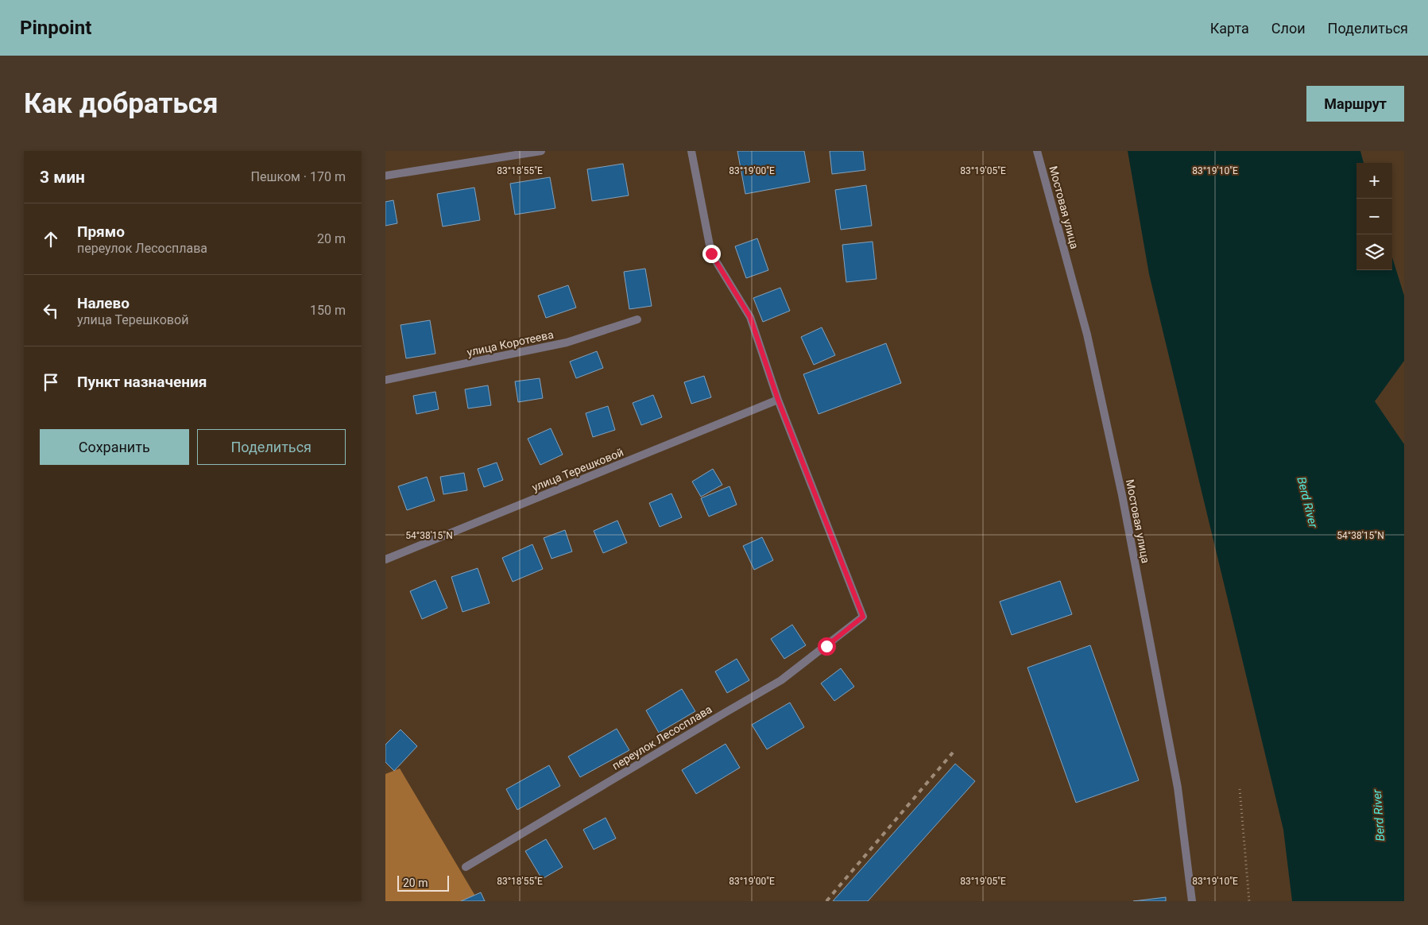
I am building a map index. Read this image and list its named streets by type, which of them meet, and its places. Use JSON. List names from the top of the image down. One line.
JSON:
{"streets":{"street":["Мостовая улица","улица Коротеева","улица Терешковой","переулок Лесосплава"]},"crossings":[["улица Терешковой","переулок Лесосплава"]],"water":["Berd River"],"scale_bar":"20 m","page":{"header":"Pinpoint","nav":["Карта","Слои","Поделиться"],"buttons":["Маршрут",["Сохранить","Поделиться"]],"title":"Как добраться","heading":["3 мин","Пешком · 170 m"],"map_buttons":["+","−"],"list":[["Прямо","переулок Лесосплава","20 m"],["Налево","улица Терешковой","150 m"],"Пункт назначения"],"scale":"20 m"},"coordinates":["83°18'55\"E","83°19'00\"E","83°19'05\"E","83°19'10\"E","54°38'15\"N"]}
